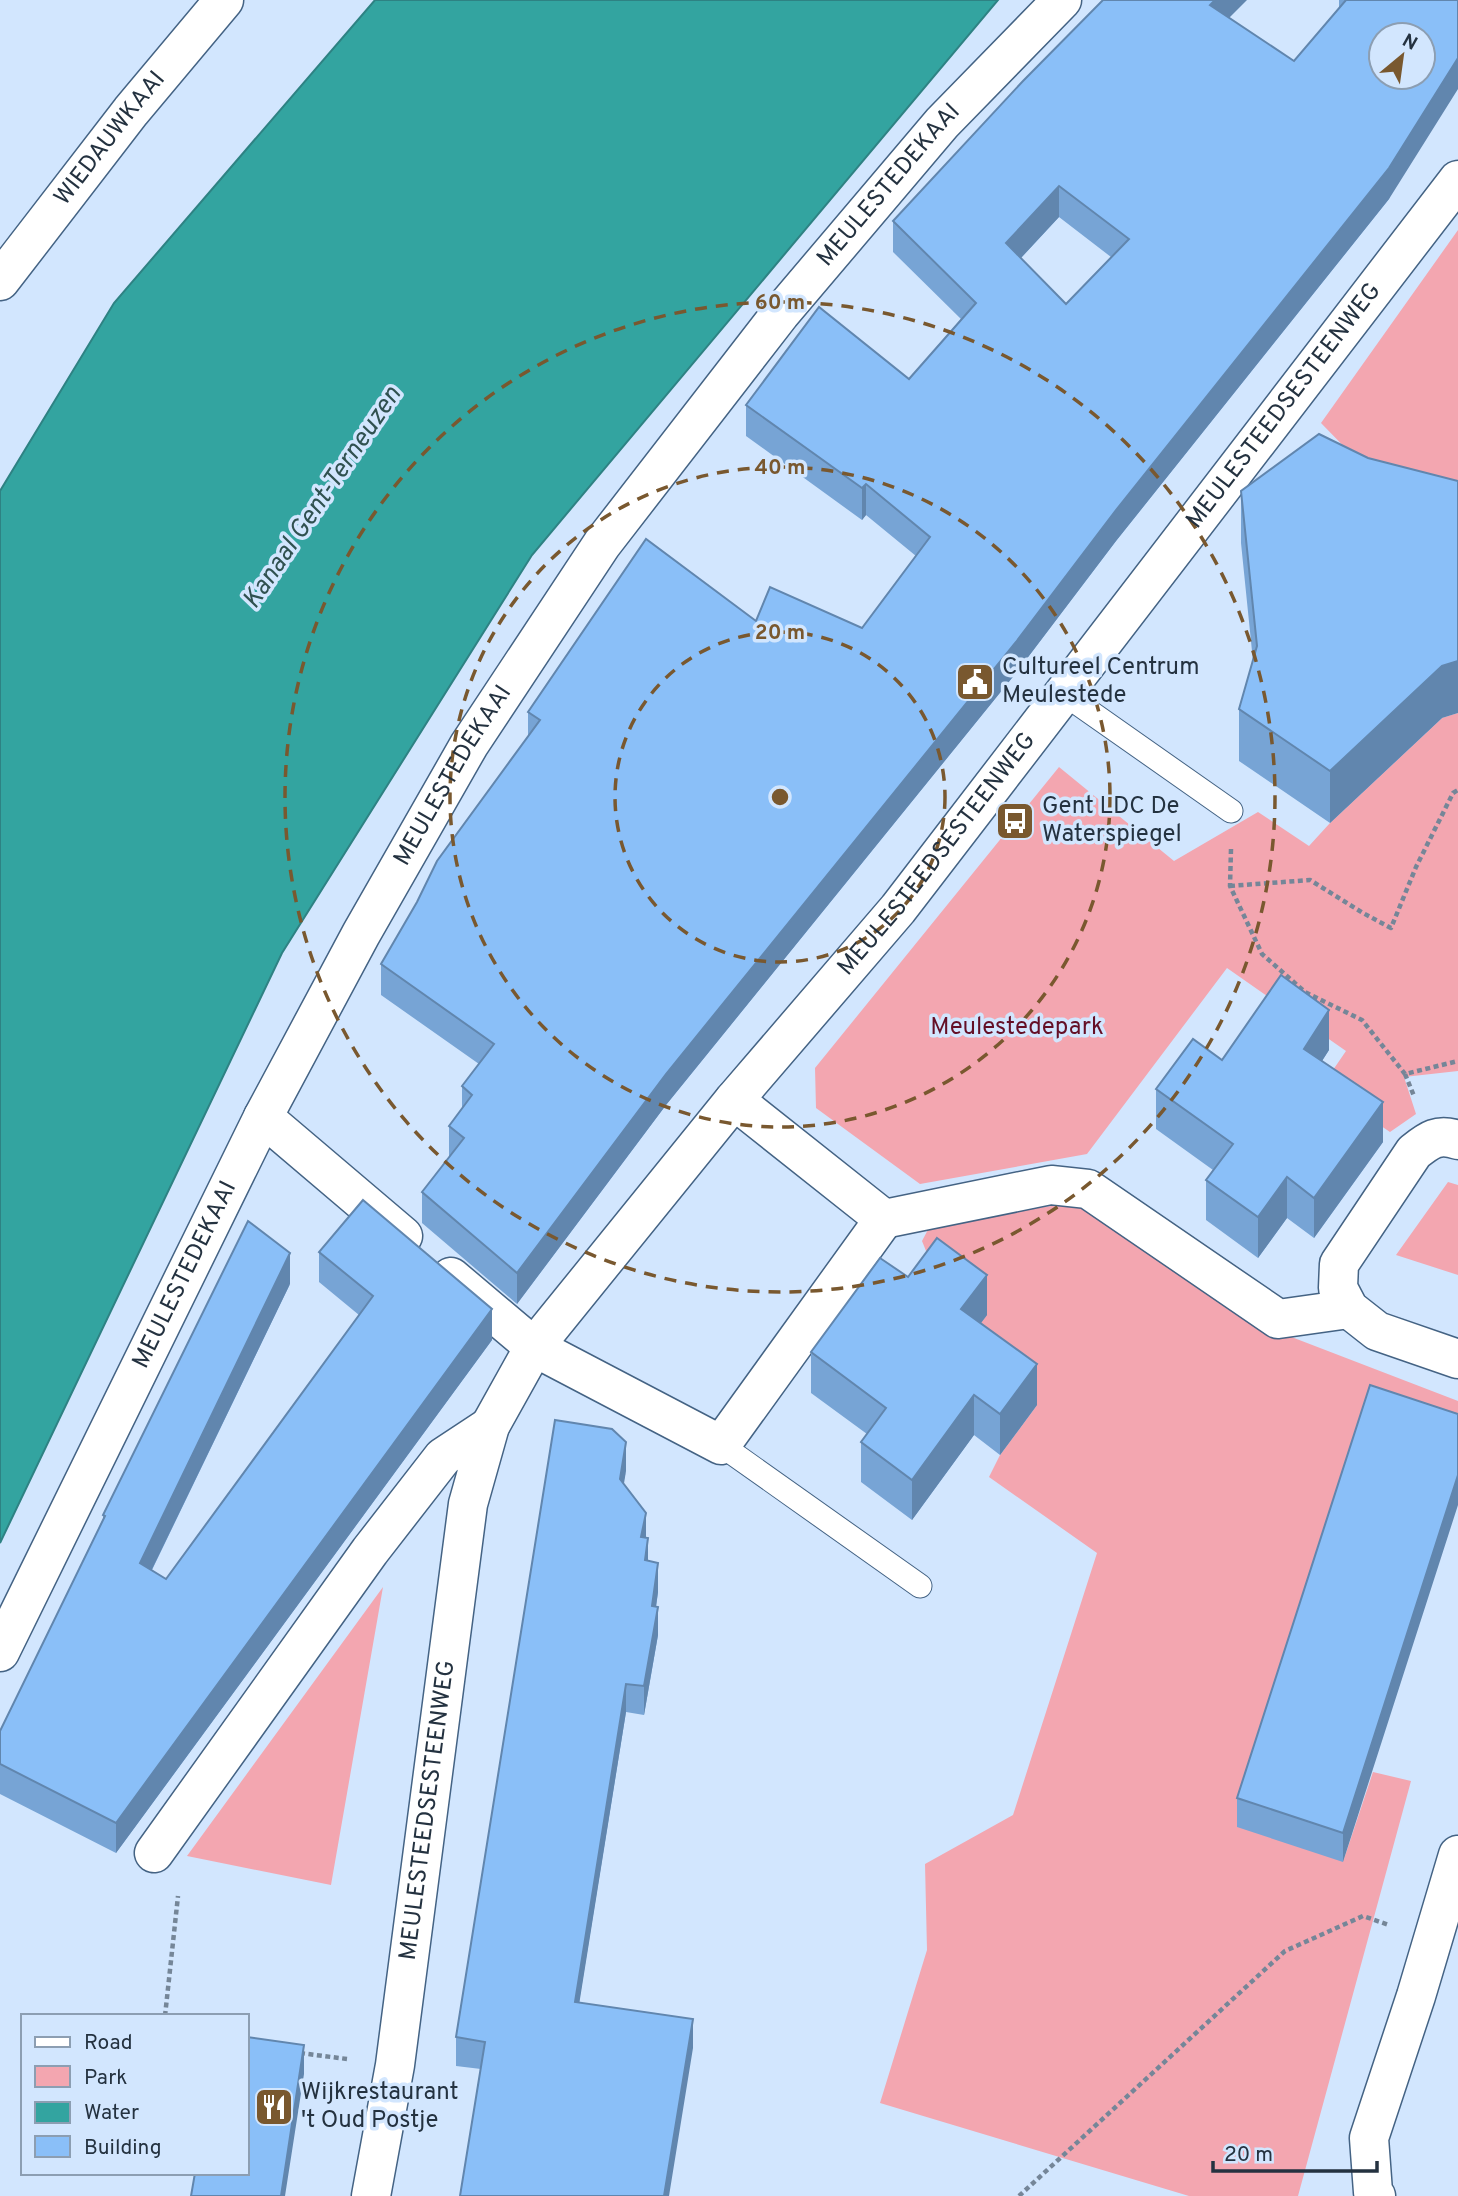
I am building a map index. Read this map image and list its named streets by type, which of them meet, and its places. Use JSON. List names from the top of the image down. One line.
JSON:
{"streets":{"street":["WIEDAUWKAAI","MEULESTEDEKAAI","MEULESTEEDSESTEENWEG"]},"water":["Kanaal Gent-Terneuzen"],"parks":["Meulestedepark"],"places":{"public building":["Cultureel Centrum Meulestede"],"bus stop":["Gent LDC De Waterspiegel"],"restaurant":["Wijkrestaurant 't Oud Postje"]},"legend":["Road","Park","Water","Building"],"scale_bar":"20 m","north":"top right","rings":["60 m","40 m","20 m"]}
